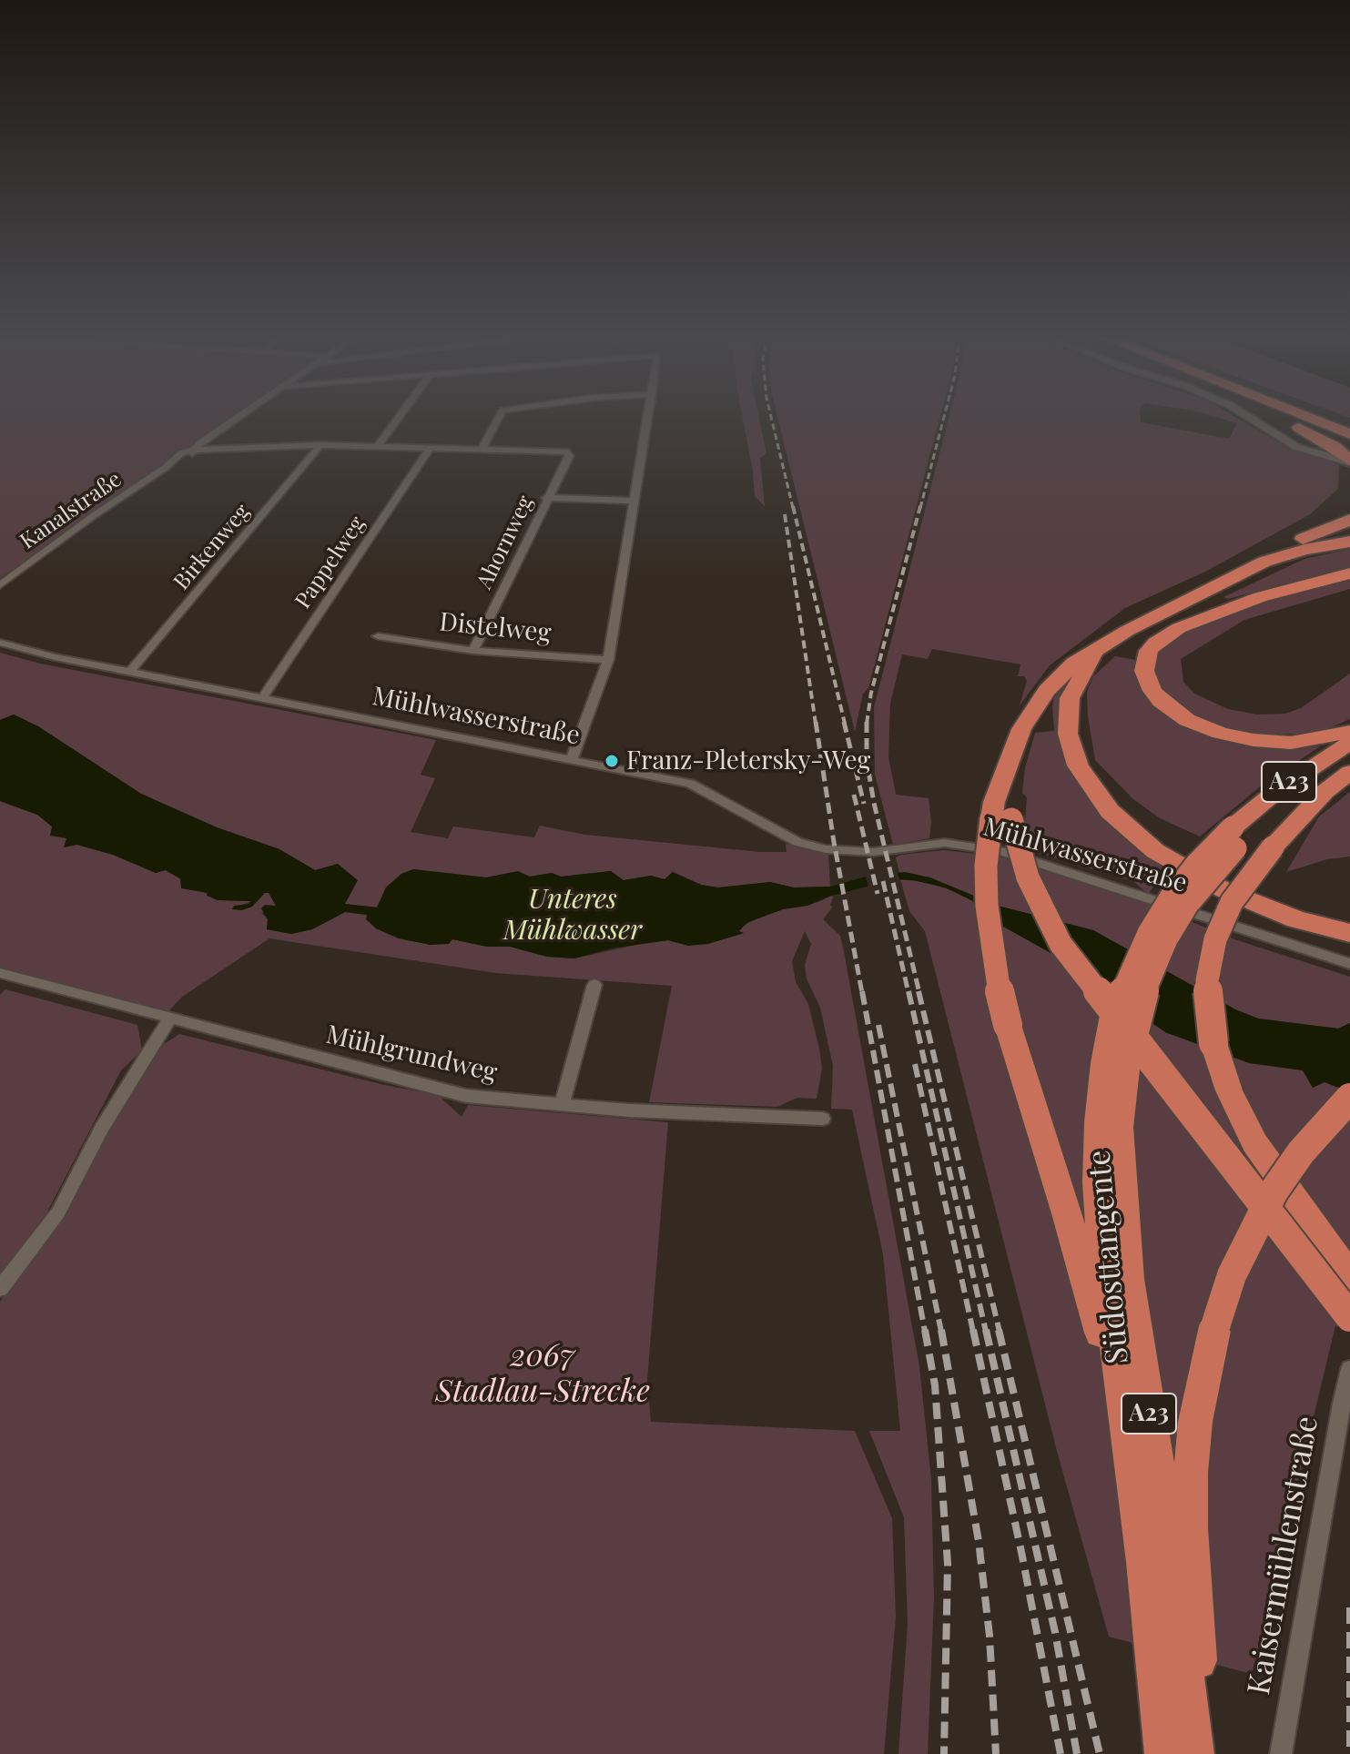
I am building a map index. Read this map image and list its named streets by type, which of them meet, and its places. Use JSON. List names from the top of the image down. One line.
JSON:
{"streets":{"highway":["A23","Südosttangente"],"street":["Kanalstraße","Ahornweg","Birkenweg","Pappelweg","Distelweg","Mühlwasserstraße","Mühlgrundweg","Kaisermühlenstraße"]},"crossings":[["Ahornweg","Distelweg"],["Birkenweg","Mühlwasserstraße"],["Pappelweg","Mühlwasserstraße"],["A23","Südosttangente"]],"water":["Unteres Mühlwasser"],"parks":["2067 Stadlau-Strecke"],"places":["Franz-Pletersky-Weg"]}
